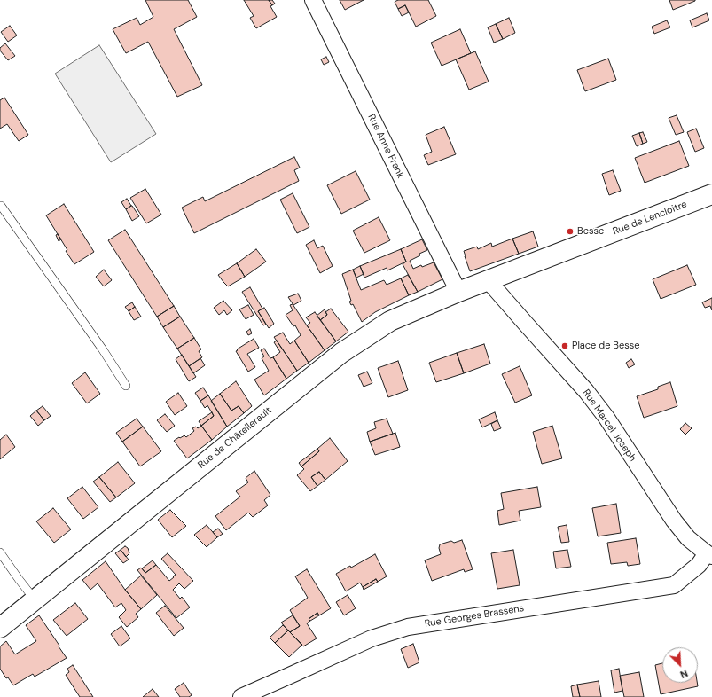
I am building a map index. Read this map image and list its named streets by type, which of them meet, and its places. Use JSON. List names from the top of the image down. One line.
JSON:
{"streets":{"main road":["Rue de Lencloitre","Rue de Châtellerault"],"street":["Rue Anne Frank","Rue Marcel Joseph","Rue Georges Brassens"]},"crossings":[["Rue Anne Frank","Rue de Châtellerault"],["Rue de Lencloitre","Rue Marcel Joseph"],["Rue de Lencloitre","Rue de Châtellerault"],["Rue Marcel Joseph","Rue de Châtellerault"],["Rue Marcel Joseph","Rue Georges Brassens"]],"places":["Besse","Place de Besse"],"north":"bottom right"}
